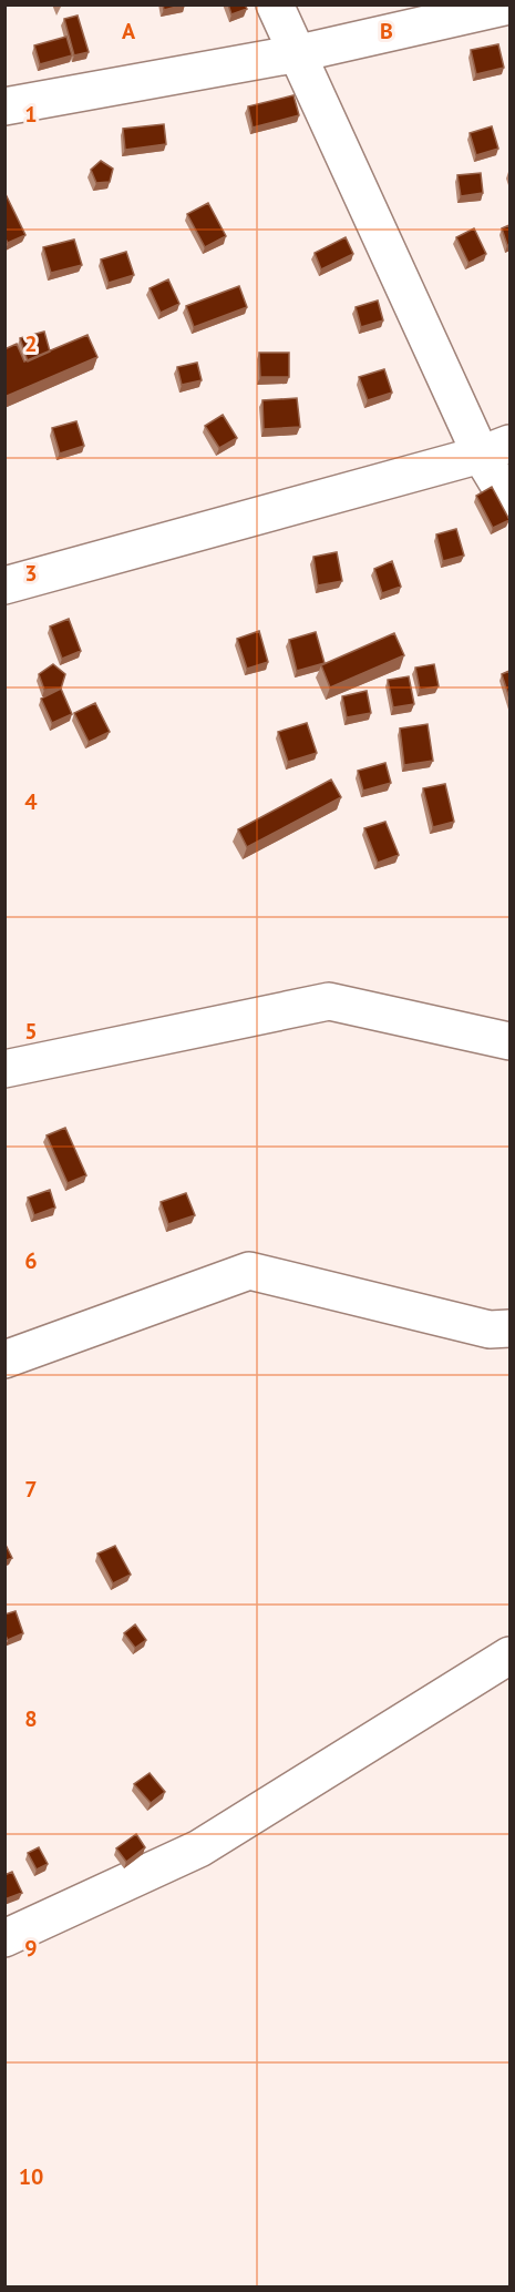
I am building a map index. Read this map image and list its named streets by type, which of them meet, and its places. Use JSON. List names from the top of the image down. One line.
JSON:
{"grid":{"columns":["A","B"],"rows":["1","2","3","4","5","6","7","8","9","10"]}}
